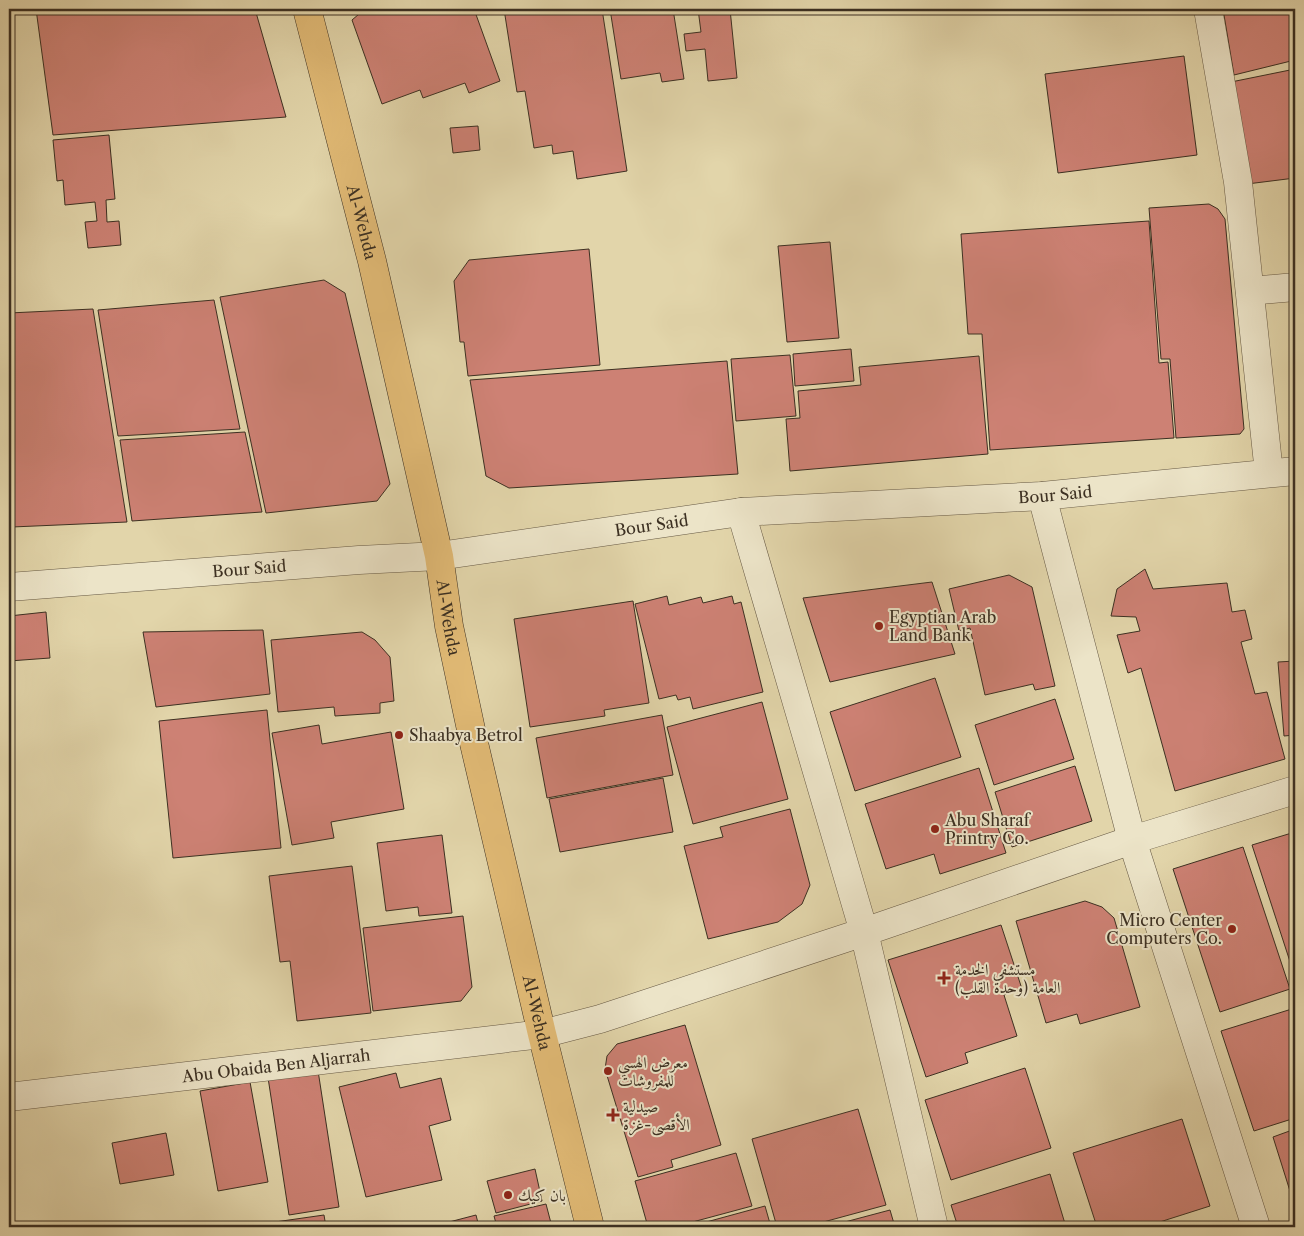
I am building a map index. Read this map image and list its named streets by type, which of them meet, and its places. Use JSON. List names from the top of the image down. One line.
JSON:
{"streets":{"main road":["Al-Wehda"],"street":["Bour Said","Abu Obaida Ben Aljarrah"]},"crossings":[["Al-Wehda","Bour Said"],["Al-Wehda","Abu Obaida Ben Aljarrah"]],"places":{"other":["Egyptian Arab Land Bank","Shaabya Betrol","Abu Sharaf Printry Co.","Micro Center Computers Co.","معرض الهسي للمفروشات","بان كيك"],"health":["مستشفى الخدمة العامة (وحدة القلب)","صيدلية الأقصى-غزة"]}}
